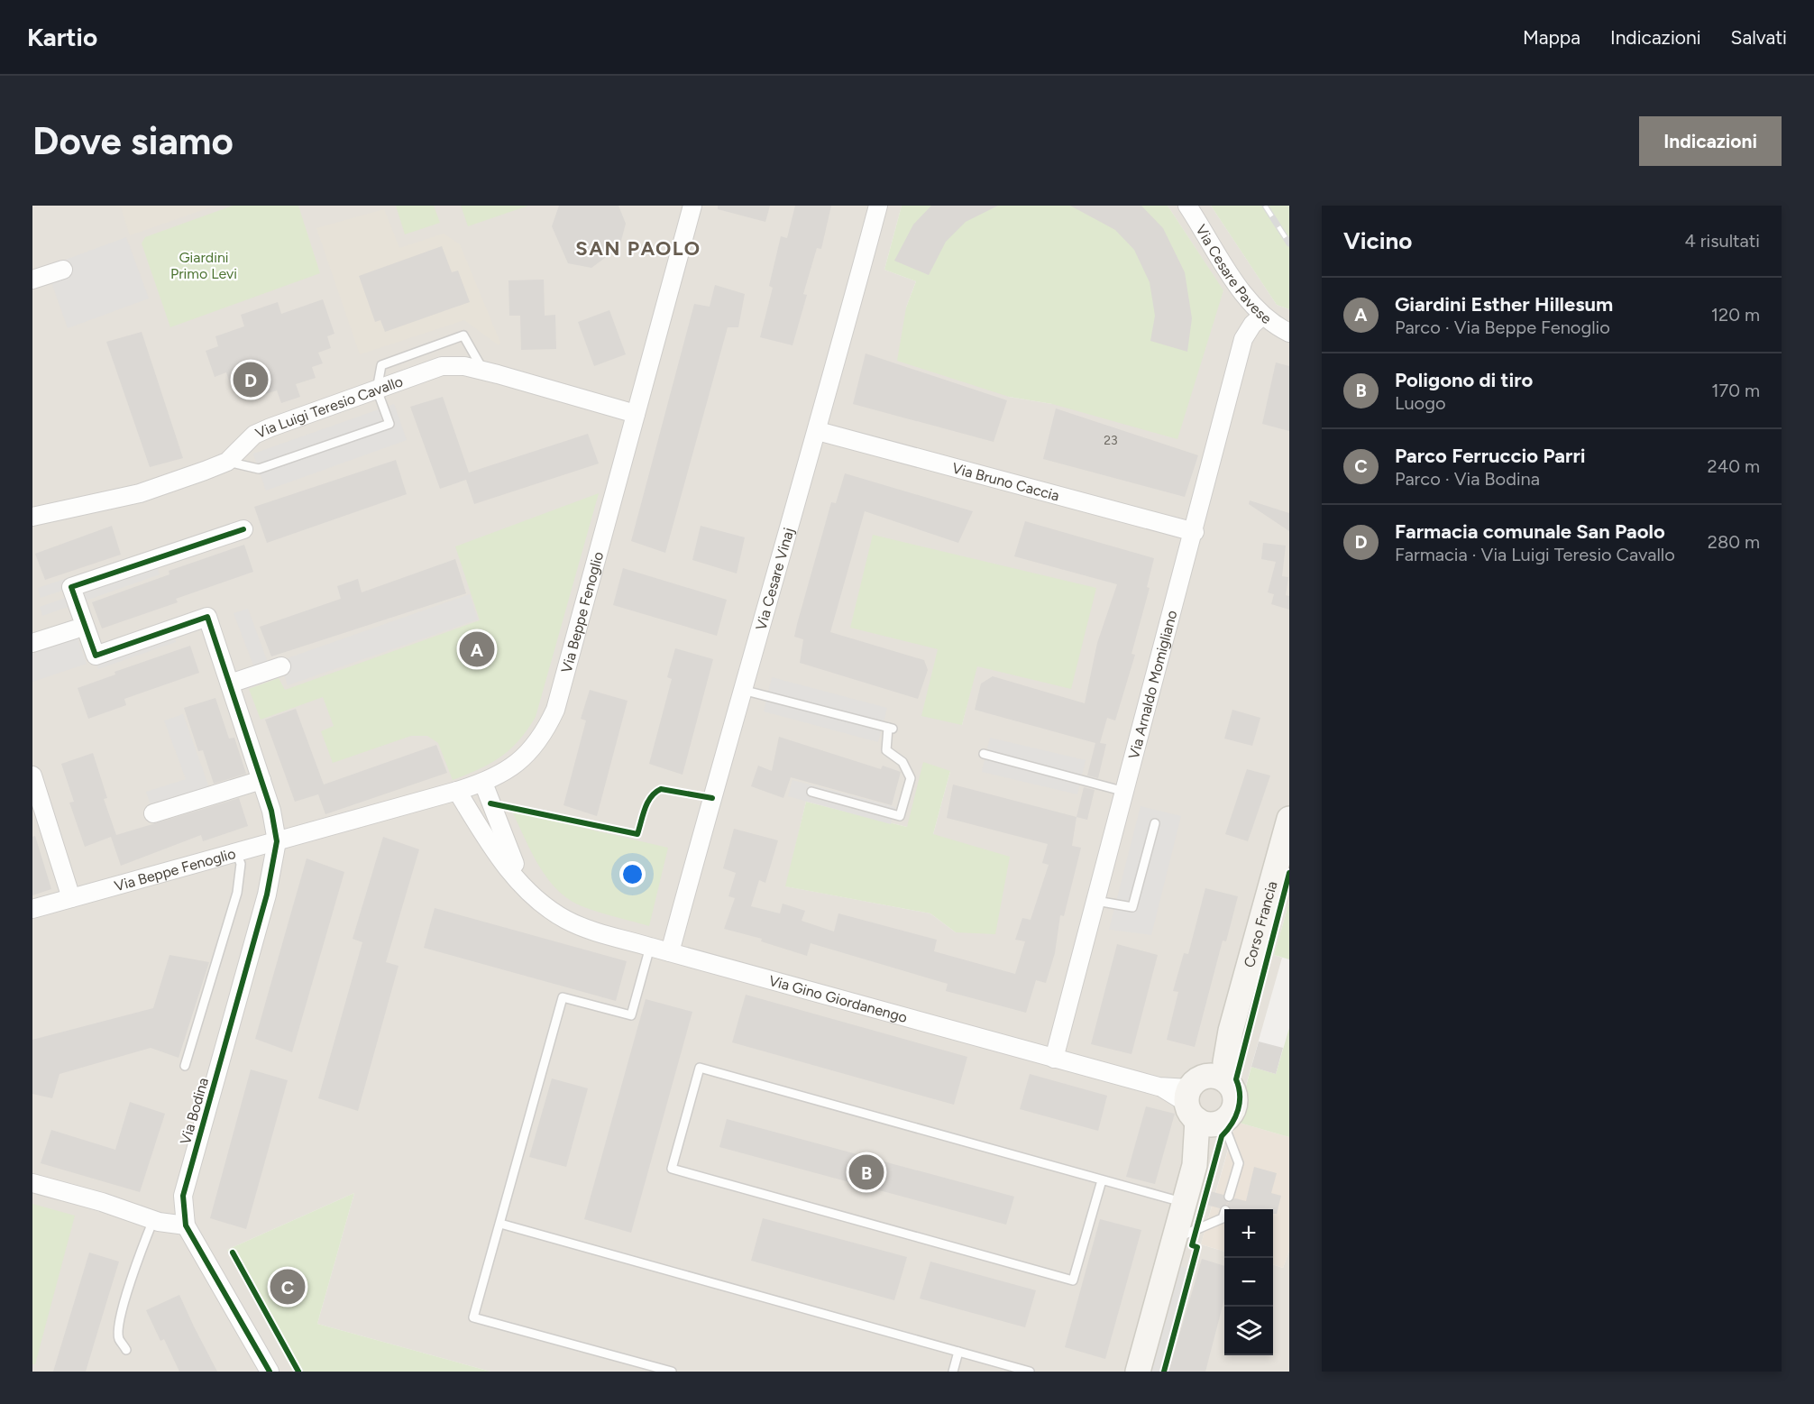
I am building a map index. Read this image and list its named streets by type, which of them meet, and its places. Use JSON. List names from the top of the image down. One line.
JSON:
{"streets":{"main road":["Corso Francia"],"street":["Via Cesare Pavese","Via Luigi Teresio Cavallo","Via Bruno Caccia","Via Cesare Vinaj","Via Beppe Fenoglio","Via Arnaldo Momigliano","Via Gino Giordanengo","Via Bodina"]},"crossings":[["Via Cesare Pavese","Via Arnaldo Momigliano"],["Via Luigi Teresio Cavallo","Via Beppe Fenoglio"],["Via Bruno Caccia","Via Cesare Vinaj"],["Via Bruno Caccia","Via Arnaldo Momigliano"],["Via Cesare Vinaj","Via Gino Giordanengo"],["Via Beppe Fenoglio","Via Gino Giordanengo"],["Via Beppe Fenoglio","Via Bodina"],["Via Arnaldo Momigliano","Via Gino Giordanengo"],["Corso Francia","Via Gino Giordanengo"]],"districts":["SAN PAOLO"],"parks":["Giardini Primo Levi"],"house_numbers":["23"],"page":{"header":"Kartio","nav":["Mappa","Indicazioni","Salvati"],"buttons":"Indicazioni","title":"Dove siamo","heading":["Vicino","4 risultati"],"list":[{"mark":"A","name":"Giardini Esther Hillesum","note":"Parco · Via Beppe Fenoglio","value":"120 m"},{"mark":"B","name":"Poligono di tiro","note":"Luogo","value":"170 m"},{"mark":"C","name":"Parco Ferruccio Parri","note":"Parco · Via Bodina","value":"240 m"},{"mark":"D","name":"Farmacia comunale San Paolo","note":"Farmacia · Via Luigi Teresio Cavallo","value":"280 m"}],"pins":["D","A","B","C"],"map_buttons":["+","−"]}}
